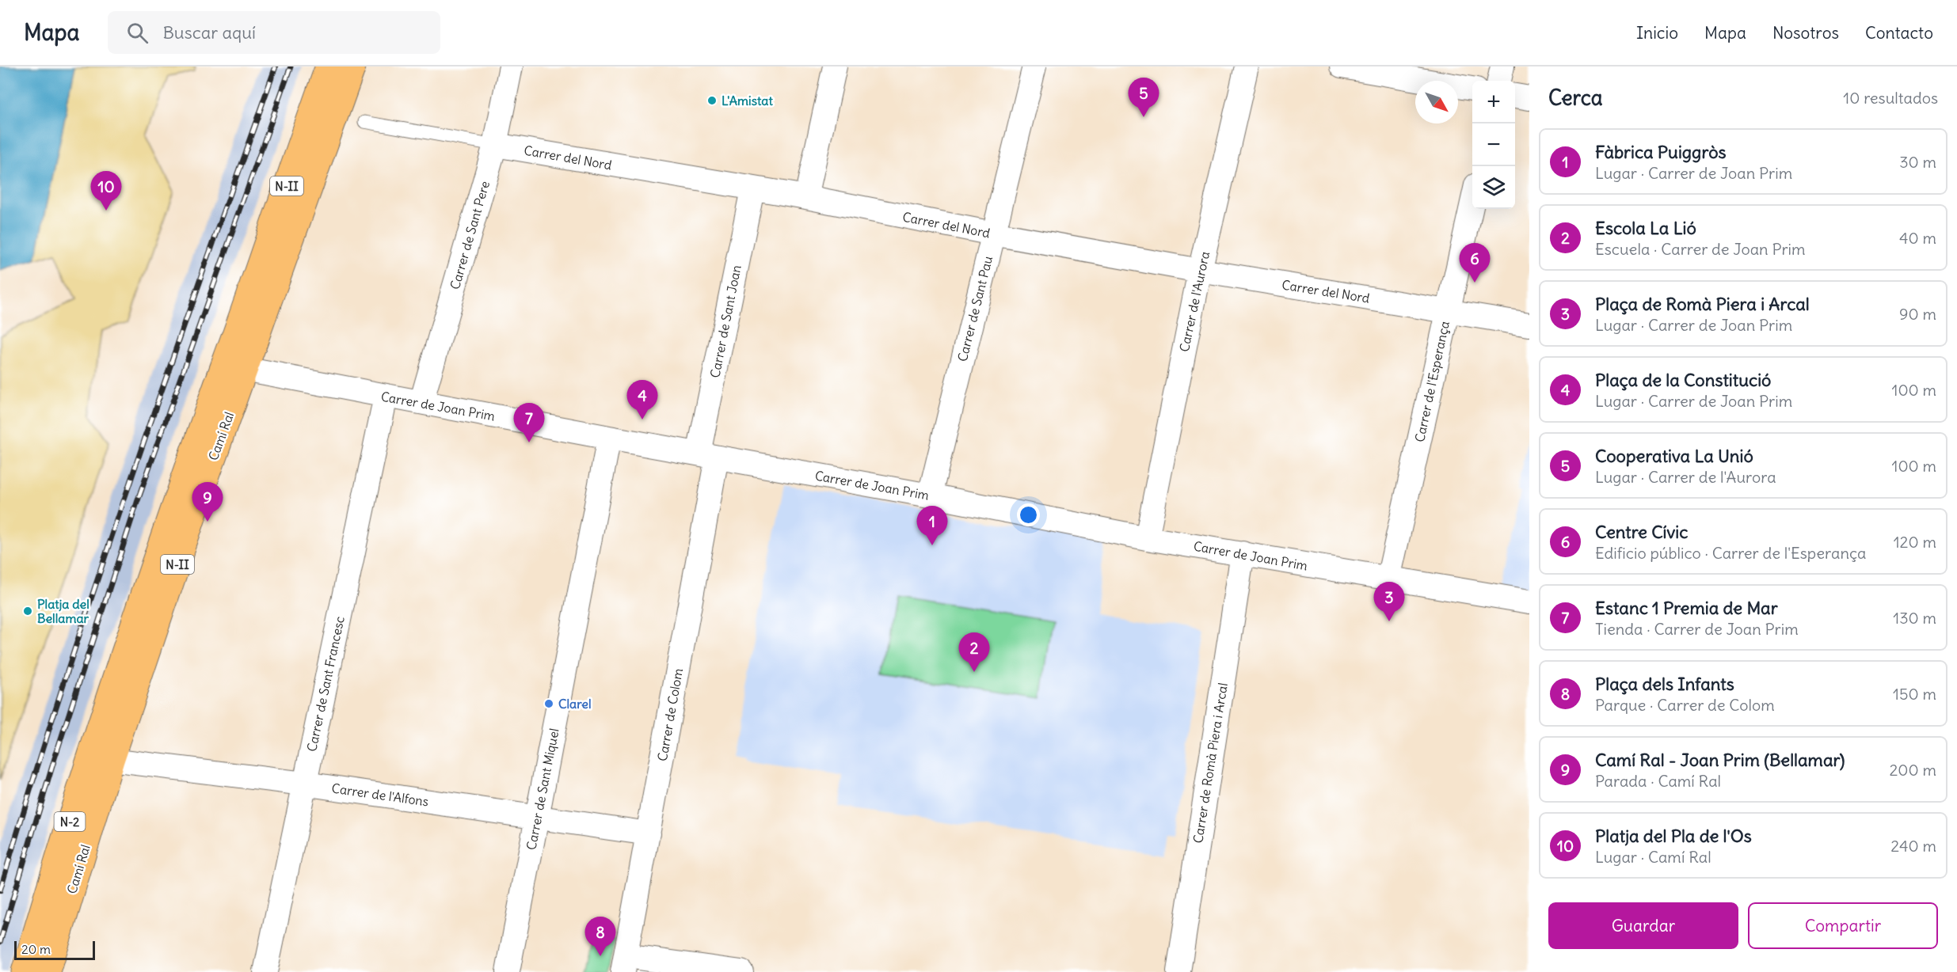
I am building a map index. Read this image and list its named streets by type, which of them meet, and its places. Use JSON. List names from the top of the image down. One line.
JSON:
{"streets":{"main road":["N-II","Camí Ral","N-2"],"street":["Carrer del Nord","Carrer de Sant Pere","Carrer de l'Aurora","Carrer de Sant Pau","Carrer de Sant Joan","Carrer de l'Esperança","Carrer de Joan Prim","Carrer de Sant Francesc","Carrer de Colom","Carrer de Romà Piera i Arcal","Carrer de Sant Miquel","Carrer de l'Alfons"]},"crossings":[["Carrer del Nord","Carrer de Sant Pere"],["Carrer del Nord","Carrer de l'Aurora"],["Carrer del Nord","Carrer de Sant Pau"],["Carrer del Nord","Carrer de Sant Joan"],["Carrer del Nord","Carrer de l'Esperança"],["Carrer de Sant Pere","Carrer de Joan Prim"],["Carrer de l'Aurora","Carrer de Joan Prim"],["Carrer de Sant Pau","Carrer de Joan Prim"],["Carrer de Sant Joan","Carrer de Joan Prim"],["Carrer de Sant Joan","Carrer de Colom"],["Carrer de l'Esperança","Carrer de Joan Prim"],["Carrer de Joan Prim","Camí Ral"],["Carrer de Joan Prim","Carrer de Sant Francesc"],["Carrer de Joan Prim","Carrer de Colom"],["Carrer de Joan Prim","Carrer de Romà Piera i Arcal"],["Carrer de Joan Prim","Carrer de Sant Miquel"],["Camí Ral","Carrer de l'Alfons"],["Carrer de Sant Francesc","Carrer de l'Alfons"],["Carrer de Colom","Carrer de l'Alfons"],["Carrer de Sant Miquel","Carrer de l'Alfons"]],"places":["L'Amistat","Platja del Bellamar","Clarel"],"scale_bar":"20 m","north":"bottom right","page":{"header":"Mapa","search":"Buscar aquí","nav":["Inicio","Mapa","Nosotros","Contacto"],"heading":["Cerca","10 resultados"],"pins":["5","10","6","4","7","9","1","3","2","8"],"map_buttons":["+","−"],"list":[{"mark":"1","name":"Fàbrica Puiggròs","note":"Lugar · Carrer de Joan Prim","value":"30 m"},{"mark":"2","name":"Escola La Lió","note":"Escuela · Carrer de Joan Prim","value":"40 m"},{"mark":"3","name":"Plaça de Romà Piera i Arcal","note":"Lugar · Carrer de Joan Prim","value":"90 m"},{"mark":"4","name":"Plaça de la Constitució","note":"Lugar · Carrer de Joan Prim","value":"100 m"},{"mark":"5","name":"Cooperativa La Unió","note":"Lugar · Carrer de l'Aurora","value":"100 m"},{"mark":"6","name":"Centre Cívic","note":"Edificio público · Carrer de l'Esperança","value":"120 m"},{"mark":"7","name":"Estanc 1 Premia de Mar","note":"Tienda · Carrer de Joan Prim","value":"130 m"},{"mark":"8","name":"Plaça dels Infants","note":"Parque · Carrer de Colom","value":"150 m"},{"mark":"9","name":"Camí Ral - Joan Prim (Bellamar)","note":"Parada · Camí Ral","value":"200 m"},{"mark":"10","name":"Platja del Pla de l'Os","note":"Lugar · Camí Ral","value":"240 m"}],"buttons":["Guardar","Compartir"],"scale":"20 m"}}
